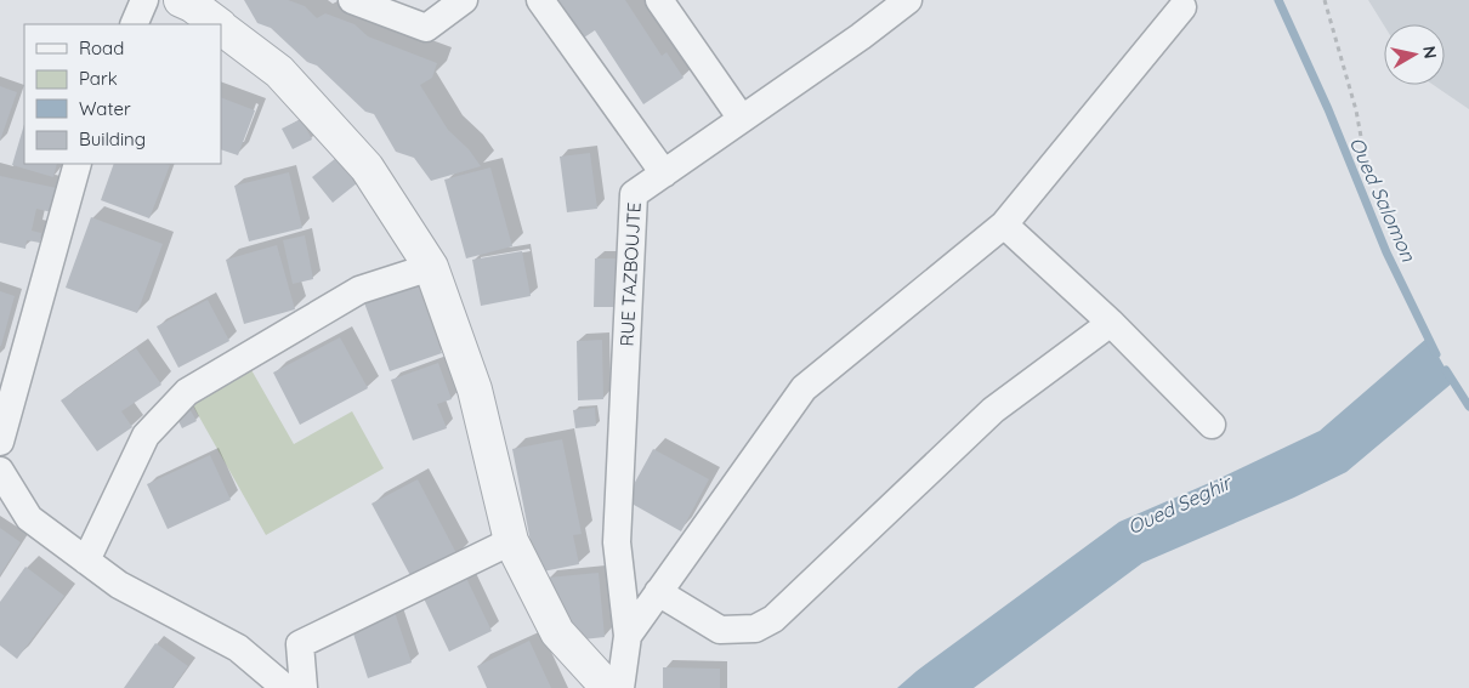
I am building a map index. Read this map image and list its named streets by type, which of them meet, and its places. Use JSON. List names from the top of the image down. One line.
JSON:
{"streets":{"street":["RUE TAZBOUJTE"]},"water":["Oued Salomon","Oued Seghir"],"legend":["Road","Park","Water","Building"],"north":"right"}
